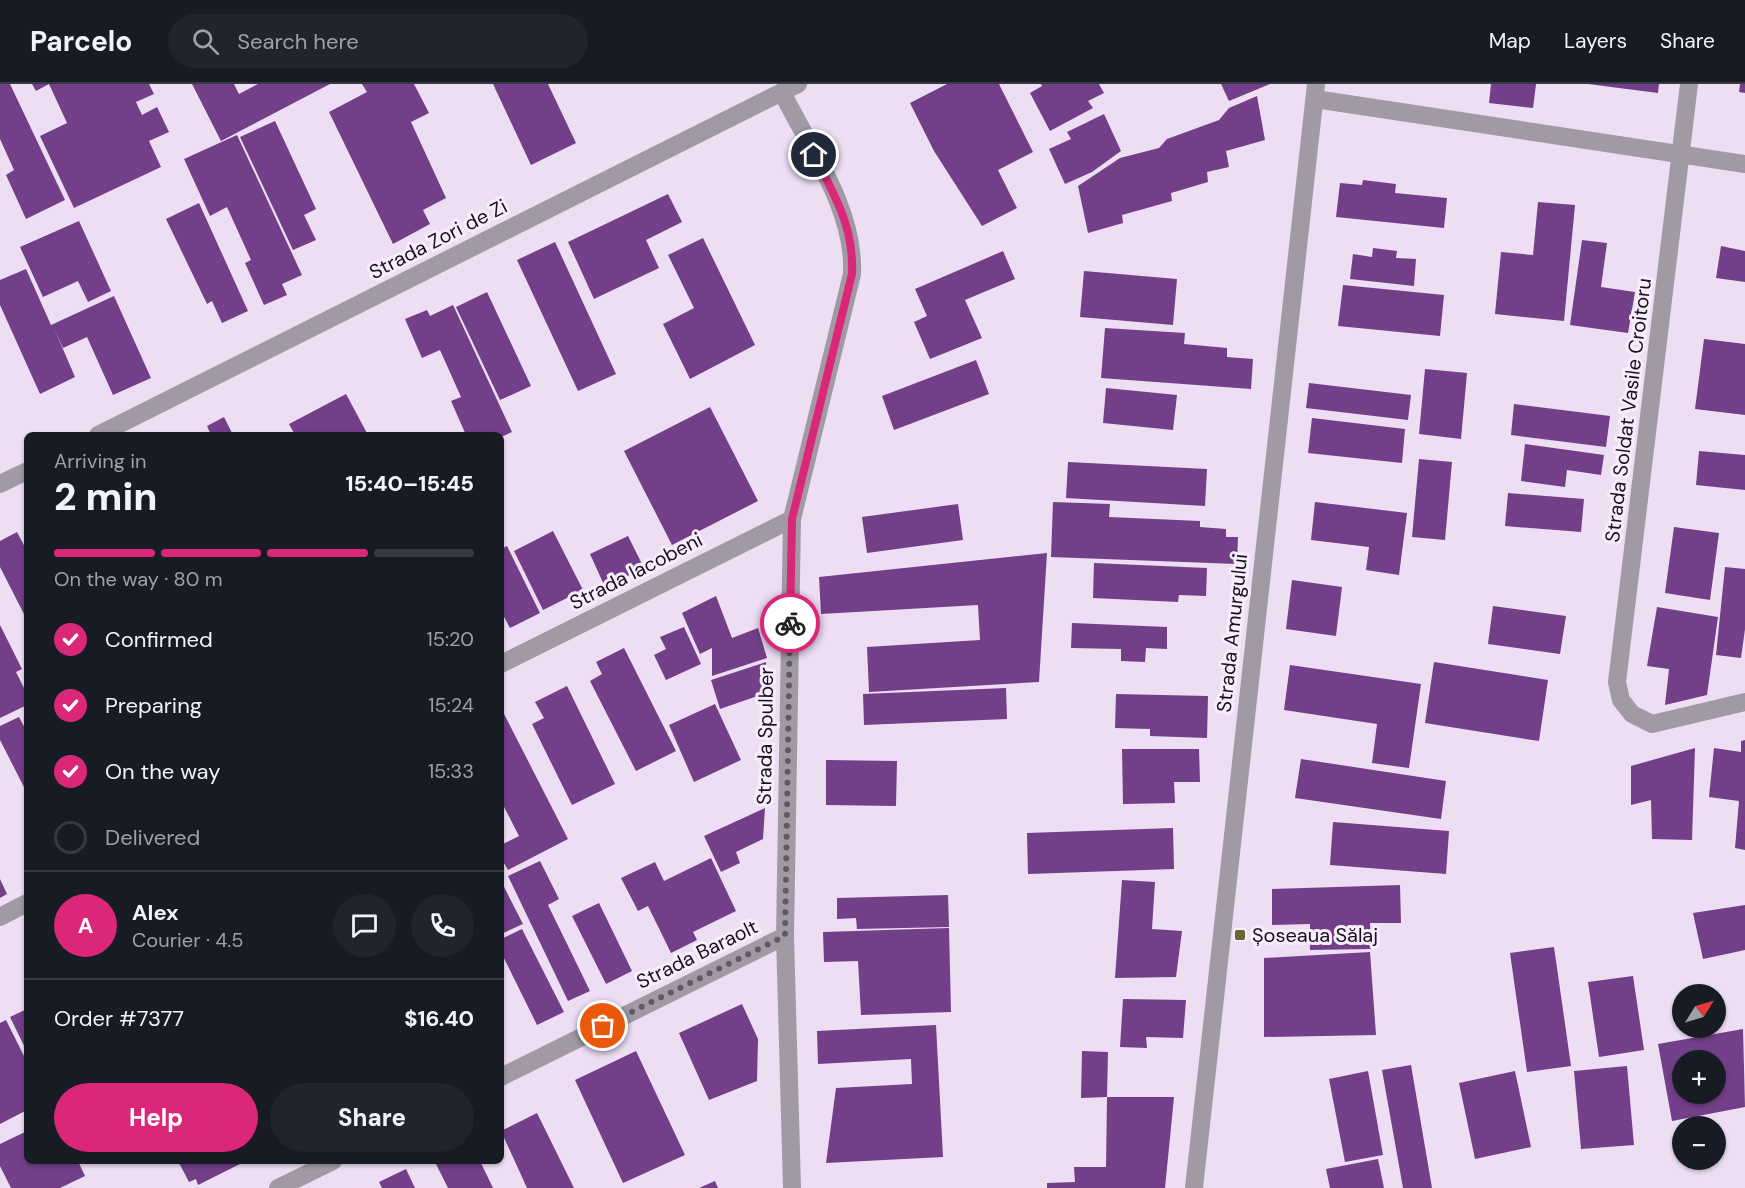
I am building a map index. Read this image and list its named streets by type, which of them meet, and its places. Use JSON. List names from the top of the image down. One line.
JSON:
{"streets":{"street":["Strada Zori de Zi","Strada Soldat Vasile Croitoru","Strada Iacobeni","Strada Amurgului","Strada Spulber","Strada Baraolt"]},"crossings":[["Strada Zori de Zi","Strada Spulber"],["Strada Iacobeni","Strada Spulber"],["Strada Spulber","Strada Baraolt"]],"places":{"transit":["Șoseaua Sălaj"]},"north":"top right","page":{"header":"Parcelo","search":"Search here","nav":["Map","Layers","Share"],"heading":["2 min","Arriving in","15:40–15:45"],"panel":["Alex","Courier · 4.5","Order #7377","$16.40"],"bar":"On the way · 80 m","list":[["Confirmed","15:20"],["Preparing","15:24"],["On the way","15:33"],"Delivered"],"round":"A","map_buttons":["+","−"],"buttons":["Help","Share"]}}
